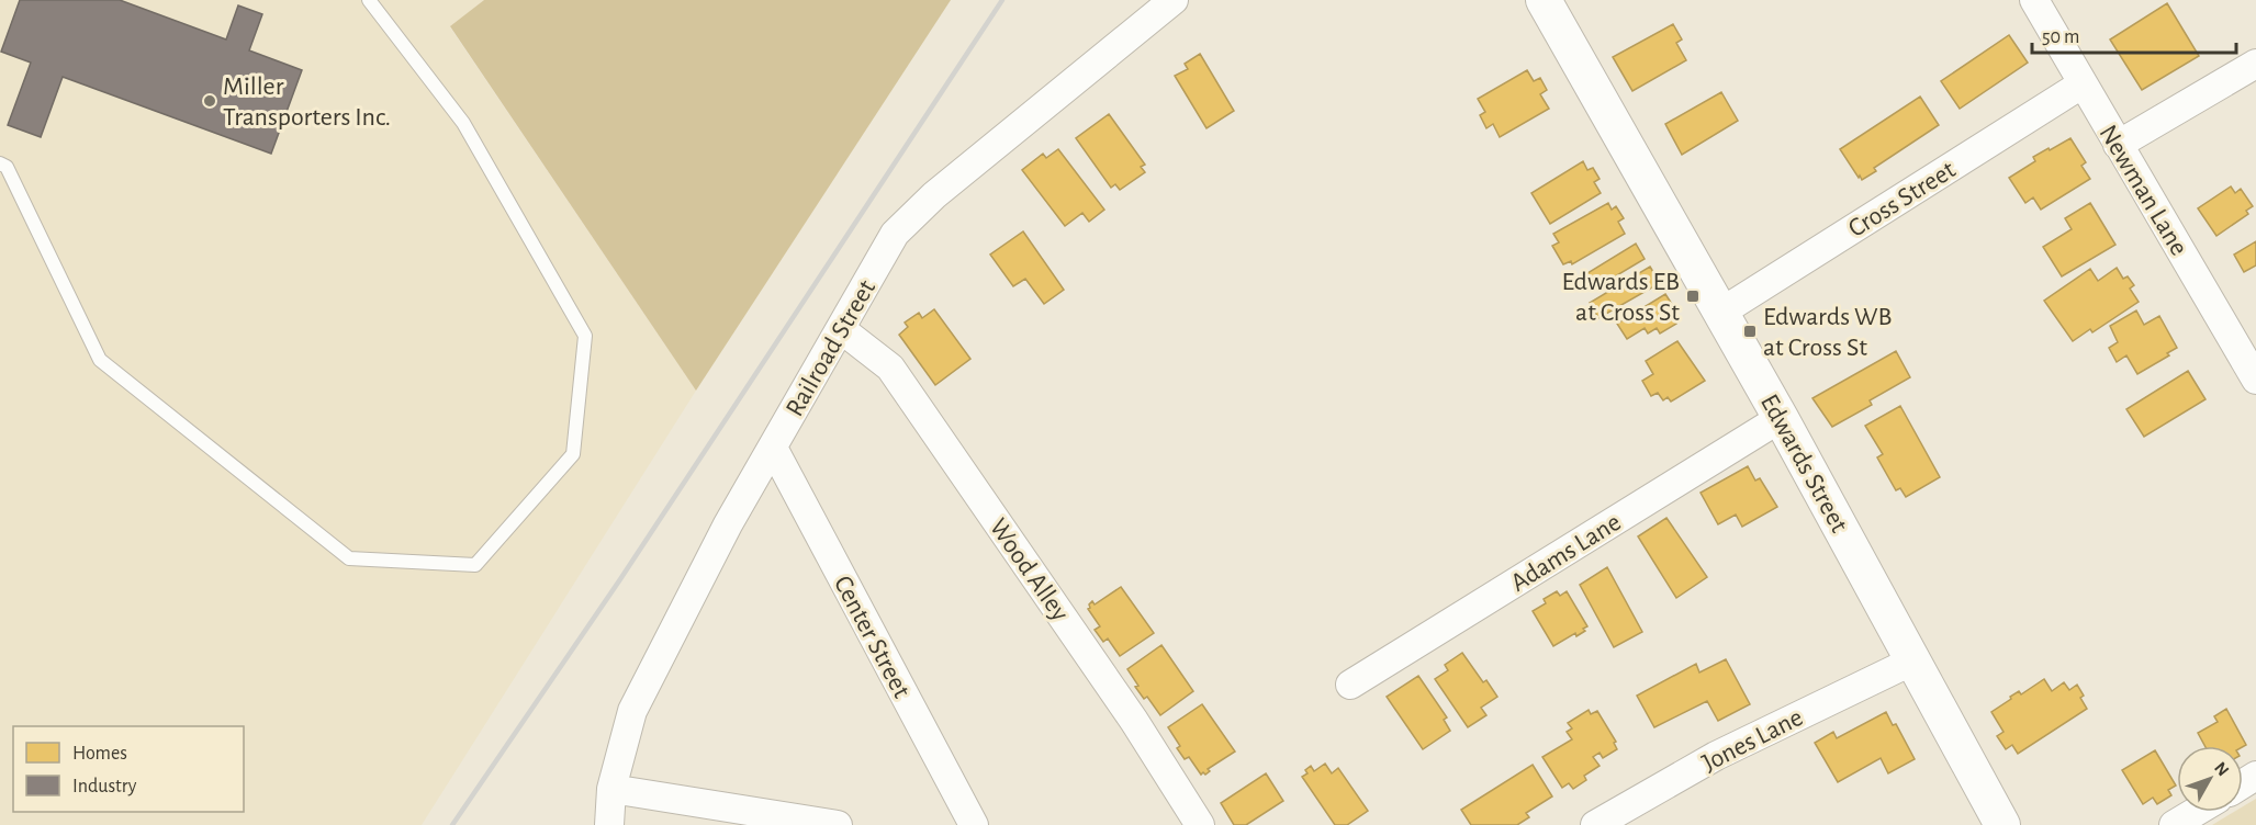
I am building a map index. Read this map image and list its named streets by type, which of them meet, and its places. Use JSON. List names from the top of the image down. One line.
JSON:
{"streets":{"street":["Newman Lane","Cross Street","Railroad Street","Edwards Street","Adams Lane","Wood Alley","Center Street","Jones Lane"]},"crossings":[["Newman Lane","Cross Street"],["Cross Street","Edwards Street"],["Railroad Street","Wood Alley"],["Railroad Street","Center Street"],["Edwards Street","Adams Lane"],["Edwards Street","Jones Lane"]],"places":{"other":["Miller Transporters Inc."],"transit":["Edwards EB at Cross St","Edwards WB at Cross St"]},"legend":["Homes","Industry"],"scale_bar":"50 m","north":"top right"}
